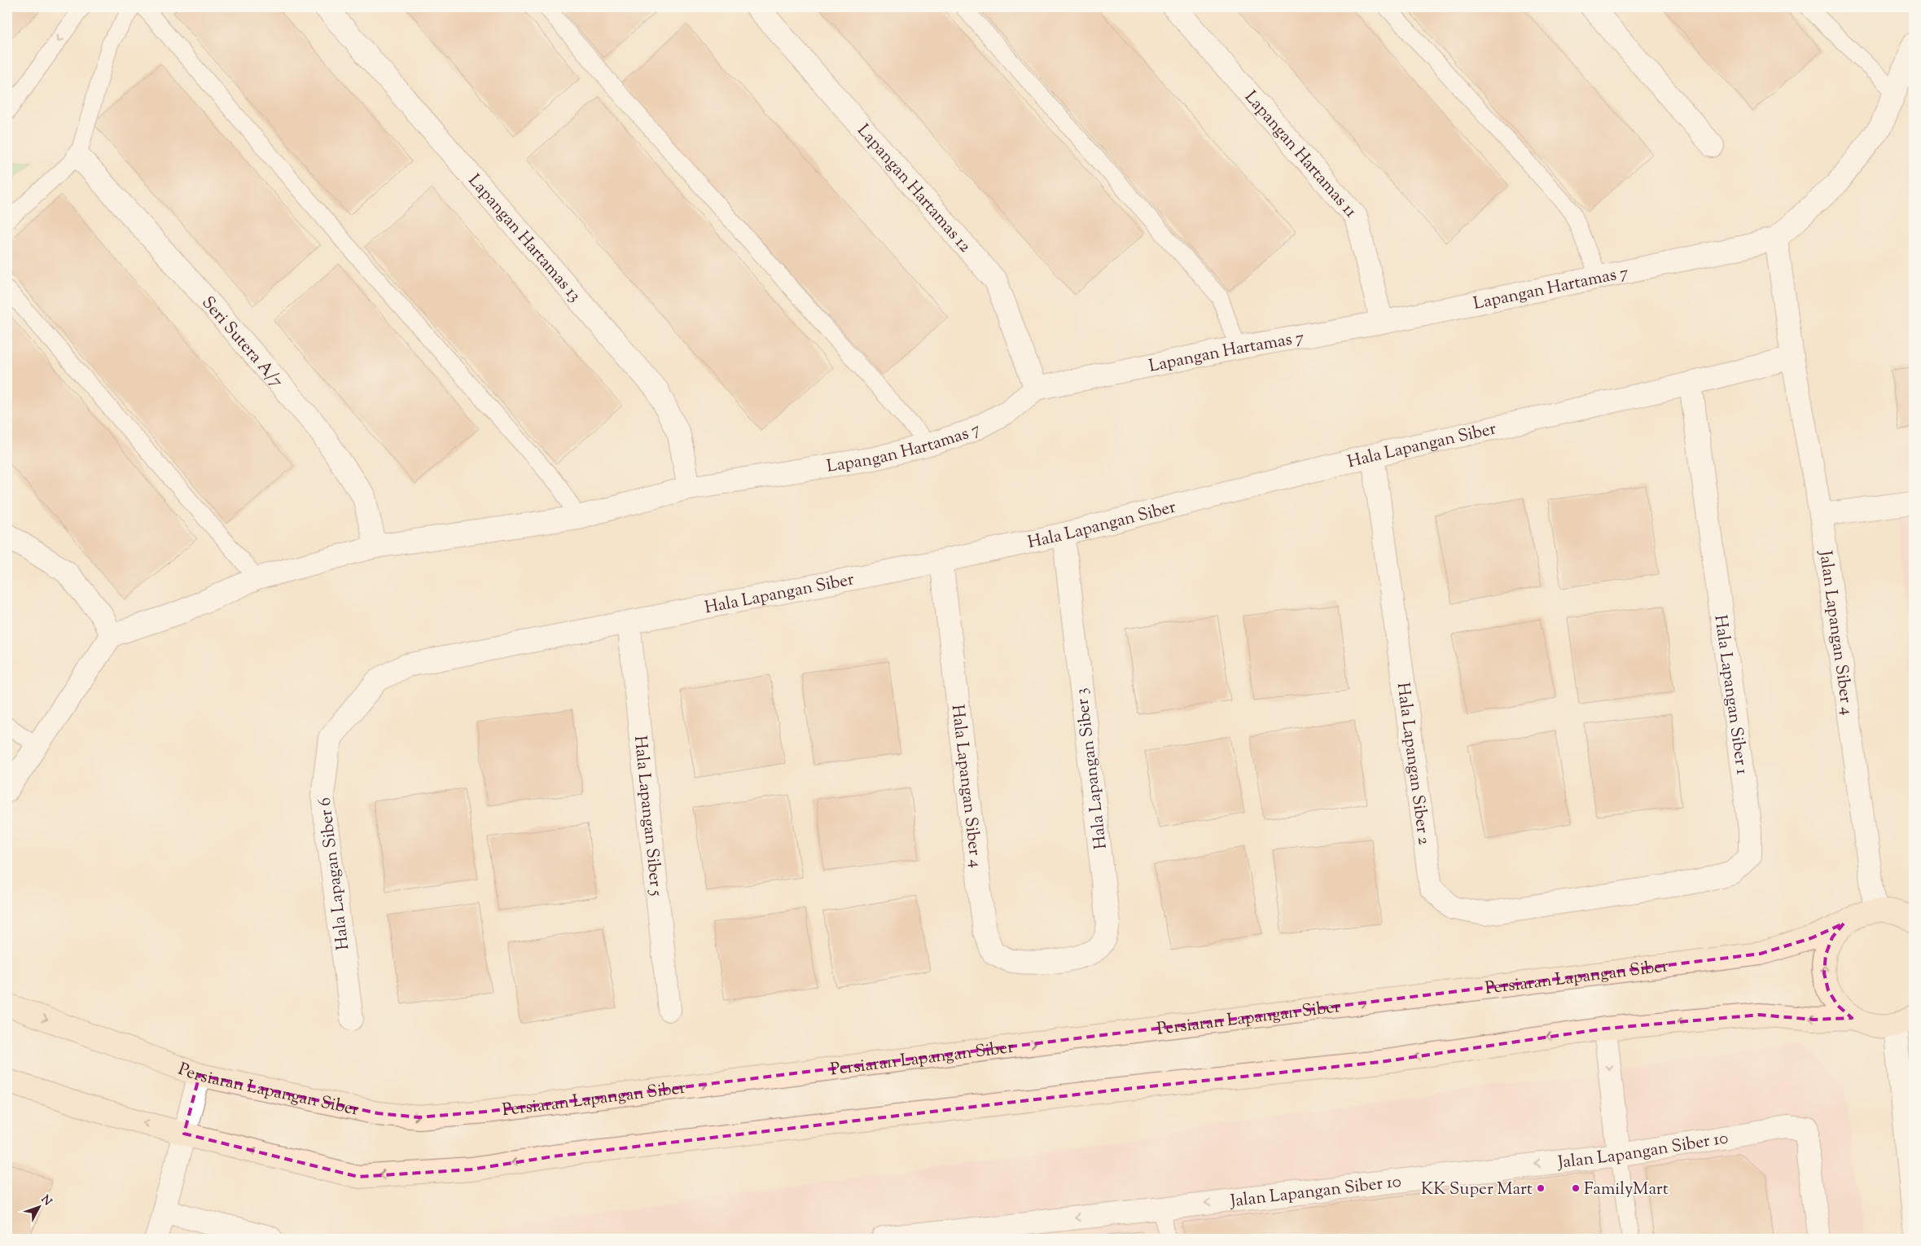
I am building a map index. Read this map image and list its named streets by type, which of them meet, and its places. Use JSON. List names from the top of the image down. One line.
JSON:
{"streets":{"main road":["Persiaran Lapangan Siber"],"street":["Lapangan Hartamas 11","Lapangan Hartamas 12","Lapangan Hartamas 13","Lapangan Hartamas 7","Seri Sutera A/7","Hala Lapangan Siber","Jalan Lapangan Siber 4","Hala Lapangan Siber 1","Hala Lapangan Siber 2","Hala Lapangan Siber 3","Hala Lapangan Siber 4","Hala Lapangan Siber 5","Hala Lapagan Siber 6","Jalan Lapangan Siber 10"]},"crossings":[["Lapangan Hartamas 11","Lapangan Hartamas 7"],["Lapangan Hartamas 12","Lapangan Hartamas 7"],["Lapangan Hartamas 13","Lapangan Hartamas 7"],["Lapangan Hartamas 7","Seri Sutera A/7"],["Hala Lapangan Siber","Jalan Lapangan Siber 4"],["Hala Lapangan Siber","Hala Lapangan Siber 1"],["Hala Lapangan Siber","Hala Lapangan Siber 2"],["Hala Lapangan Siber","Hala Lapangan Siber 3"],["Hala Lapangan Siber","Hala Lapangan Siber 4"],["Hala Lapangan Siber","Hala Lapangan Siber 5"],["Hala Lapangan Siber","Hala Lapagan Siber 6"],["Jalan Lapangan Siber 4","Persiaran Lapangan Siber"],["Hala Lapangan Siber 1","Hala Lapangan Siber 2"],["Hala Lapangan Siber 3","Hala Lapangan Siber 4"]],"one_way":["Jalan Lapangan Siber 10"],"places":["KK Super Mart","FamilyMart"],"north":"top right"}
